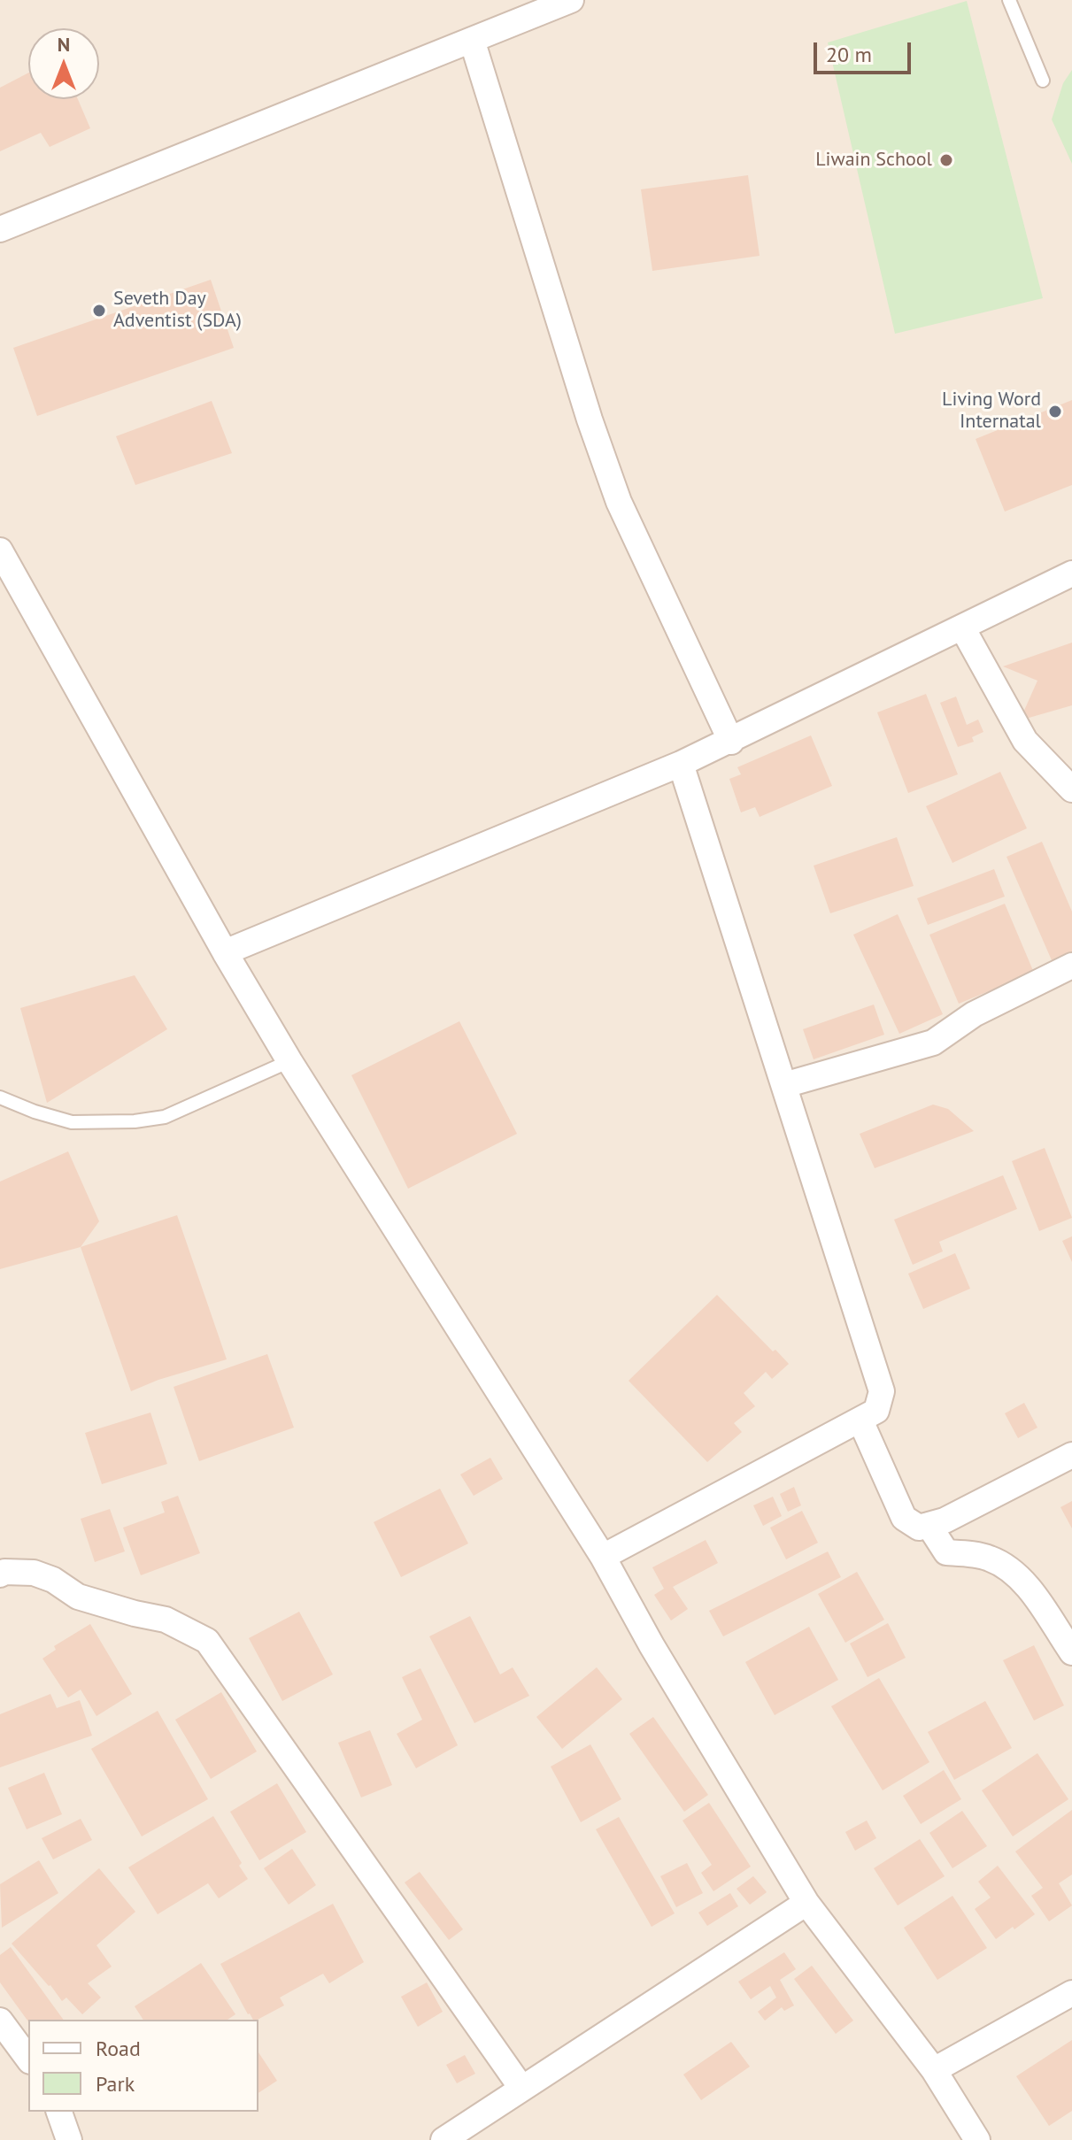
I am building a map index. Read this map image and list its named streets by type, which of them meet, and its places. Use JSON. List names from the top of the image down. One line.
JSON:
{"places":["Liwain School","Seveth Day Adventist (SDA)","Living Word Internatal"],"legend":["Road","Park"],"scale_bar":"20 m","north":"top"}
